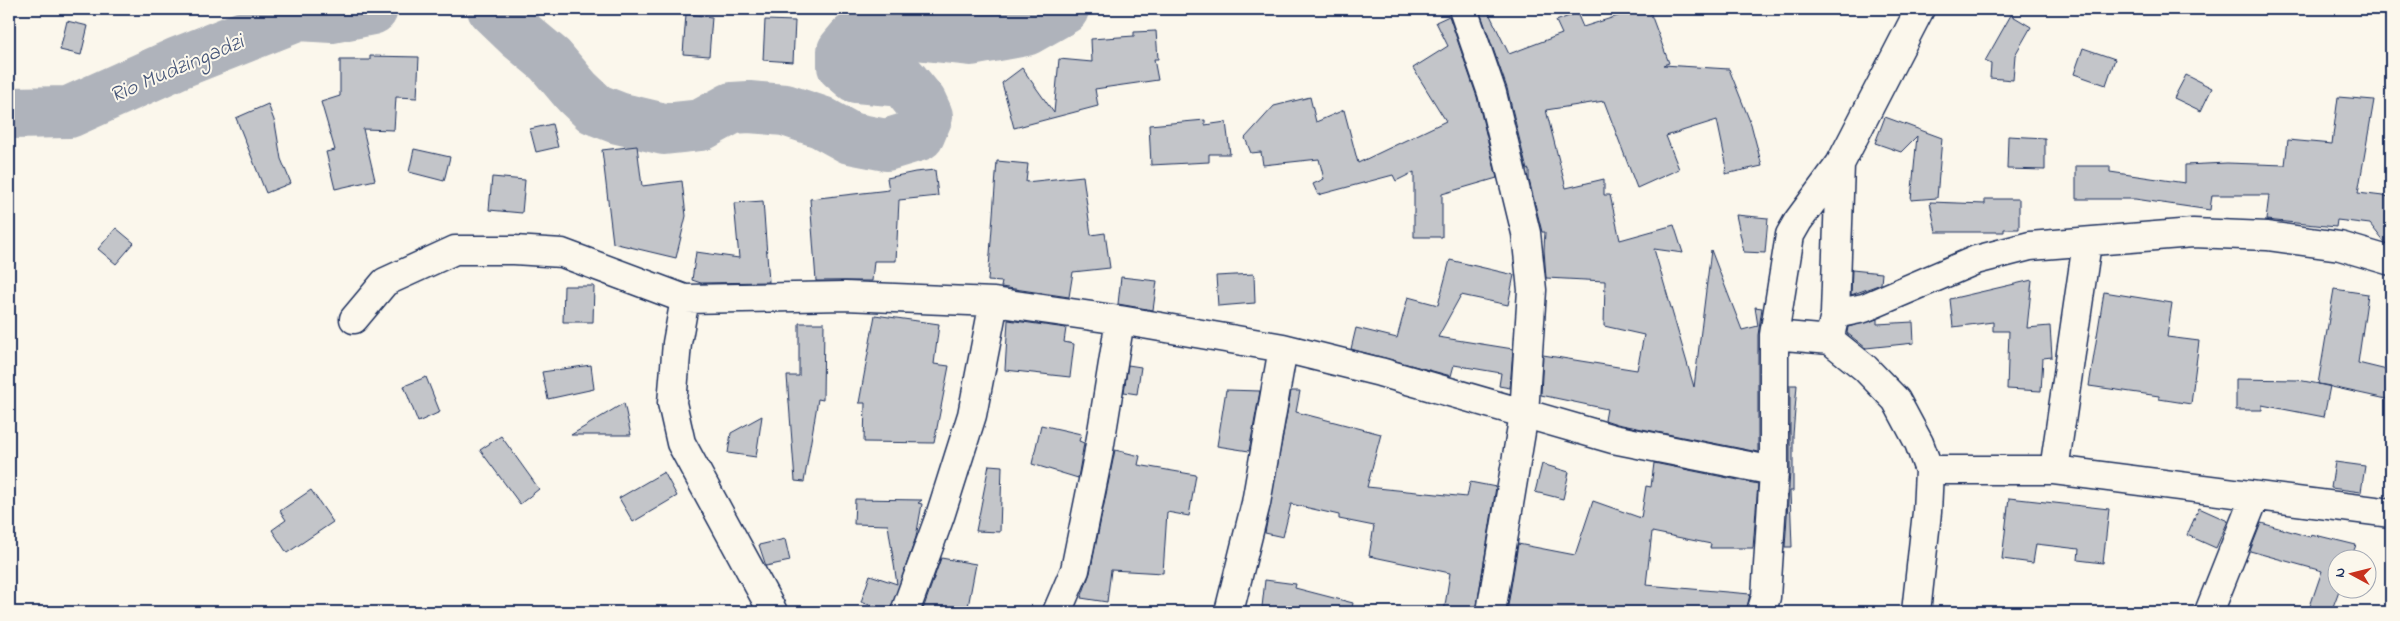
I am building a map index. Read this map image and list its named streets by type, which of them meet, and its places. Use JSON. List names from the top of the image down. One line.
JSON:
{"water":["Rio Mudzingadzi"],"north":"left"}
